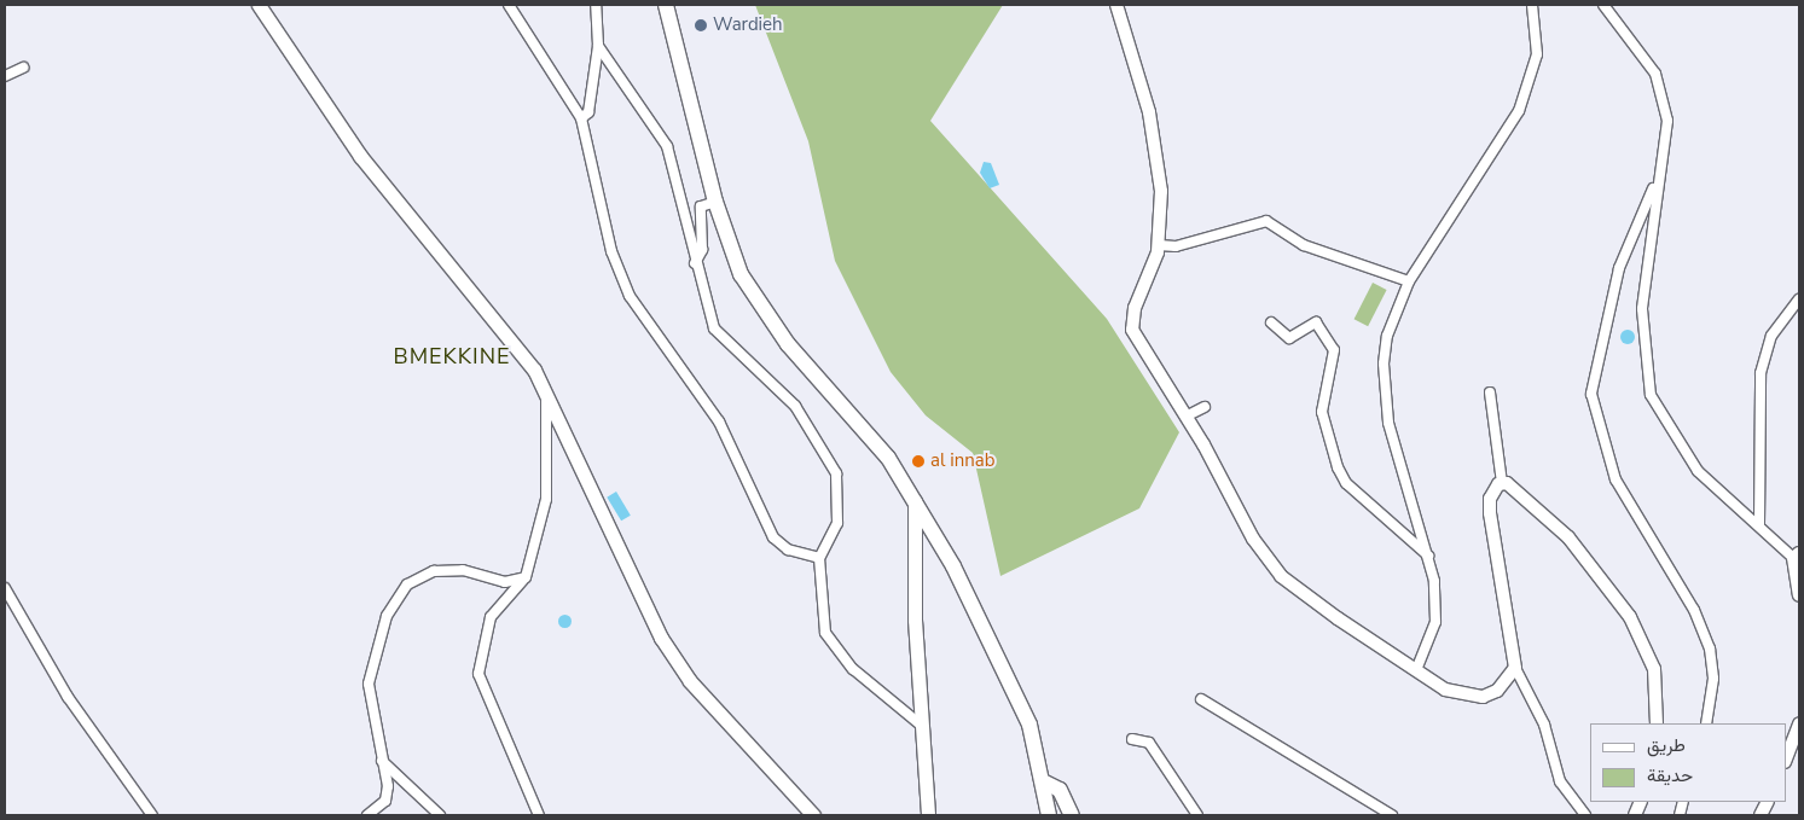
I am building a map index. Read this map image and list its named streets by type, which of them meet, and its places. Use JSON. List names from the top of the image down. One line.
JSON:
{"districts":["BMEKKINE"],"places":["Wardieh","al innab"],"legend":["طريق","حديقة"]}
